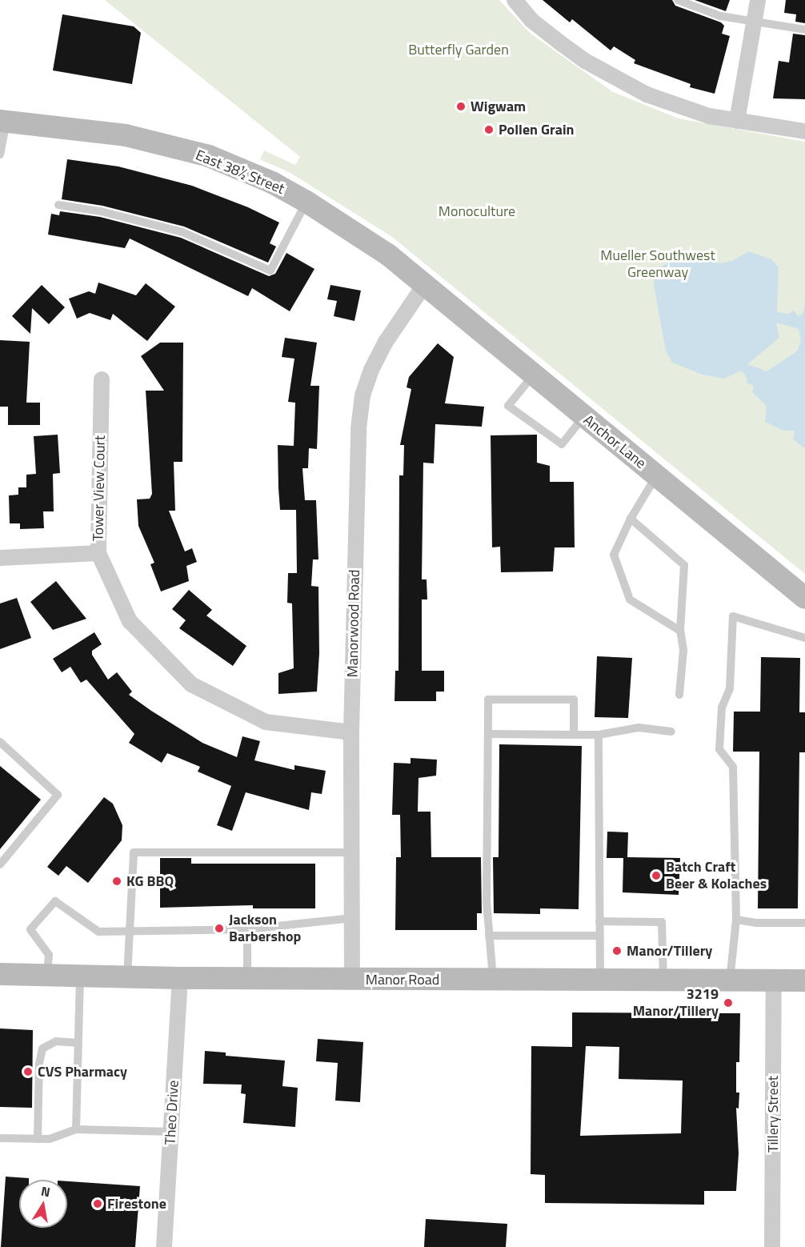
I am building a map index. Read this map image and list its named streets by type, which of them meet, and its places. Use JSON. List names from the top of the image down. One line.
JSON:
{"streets":{"street":["East 38½ Street","Anchor Lane","Tower View Court","Manorwood Road","Manor Road","Theo Drive","Tillery Street"]},"crossings":[["East 38½ Street","Anchor Lane"],["East 38½ Street","Manorwood Road"],["Anchor Lane","Manorwood Road"],["Tower View Court","Manorwood Road"],["Manorwood Road","Manor Road"],["Manor Road","Theo Drive"],["Manor Road","Tillery Street"]],"parks":["Butterfly Garden","Monoculture","Mueller Southwest Greenway"],"places":["Wigwam","Pollen Grain","Batch Craft Beer & Kolaches","KG BBQ","Jackson Barbershop","Manor/Tillery","3219 Manor/Tillery","CVS Pharmacy","Firestone"],"north":"top"}
